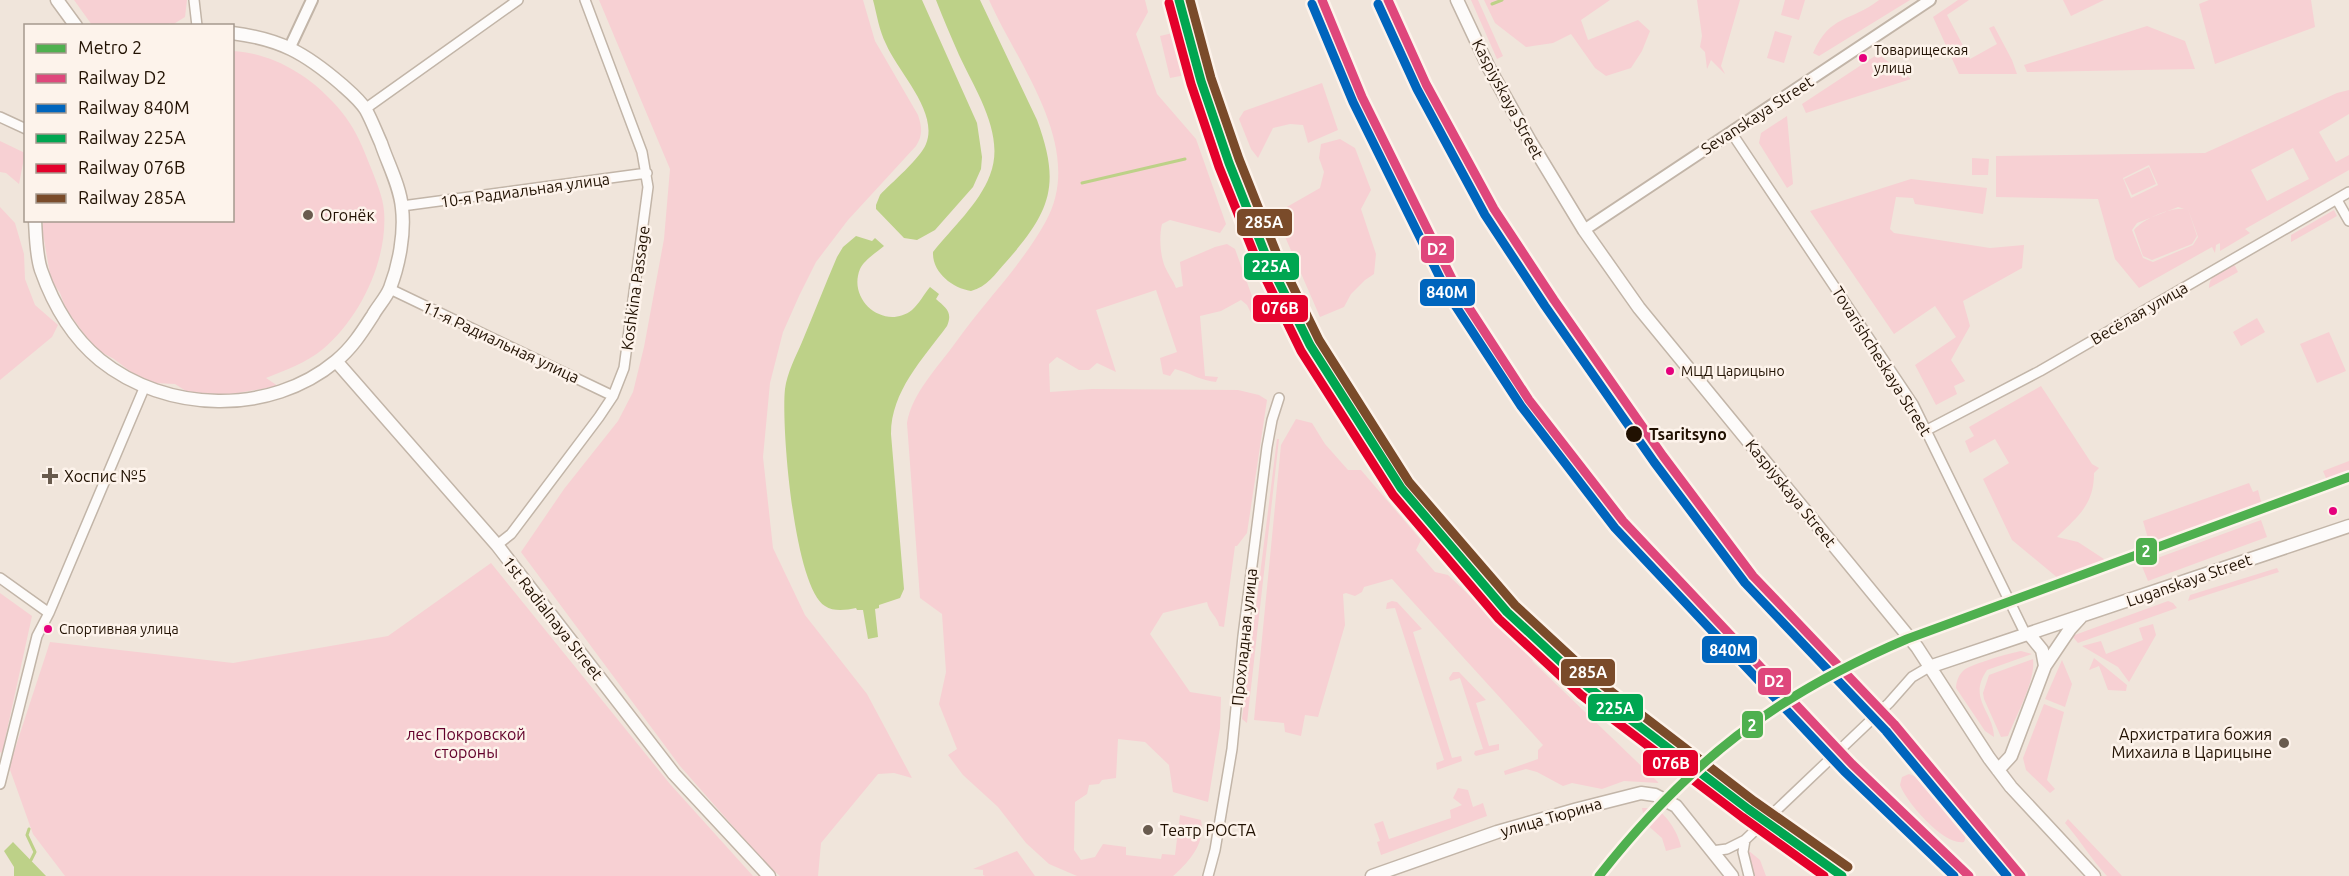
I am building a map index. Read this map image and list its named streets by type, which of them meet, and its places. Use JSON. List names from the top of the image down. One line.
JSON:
{"streets":{"main road":["Kaspiyskaya Street","Luganskaya Street","1st Radialnaya Street","улица Тюрина"],"street":["Sevanskaya Street","10-я Радиальная улица","Koshkina Passage","Весёлая улица","11-я Радиальная улица","Tovarishcheskaya Street","Прохладная улица"]},"crossings":[["Kaspiyskaya Street","Sevanskaya Street"],["Kaspiyskaya Street","Luganskaya Street"],["Sevanskaya Street","Tovarishcheskaya Street"],["10-я Радиальная улица","Koshkina Passage"],["Koshkina Passage","11-я Радиальная улица"],["Koshkina Passage","1st Radialnaya Street"],["Весёлая улица","Tovarishcheskaya Street"],["Tovarishcheskaya Street","Luganskaya Street"]],"parks":["лес Покровской стороны"],"places":{"other":["Товарищеская улица","Огонёк","МЦД Царицыно","Tsaritsyno","Спортивная улица","Архистратига божия Михаила в Царицыне","Театр РОСТА"],"health":["Хоспис №5"]},"lines":["rail line D2","rail line 225А","rail line 285А","rail line 076В","rail line 840М","metro line 2"],"legend":["Metro 2","Railway D2","Railway 840М","Railway 225А","Railway 076В","Railway 285А"]}
